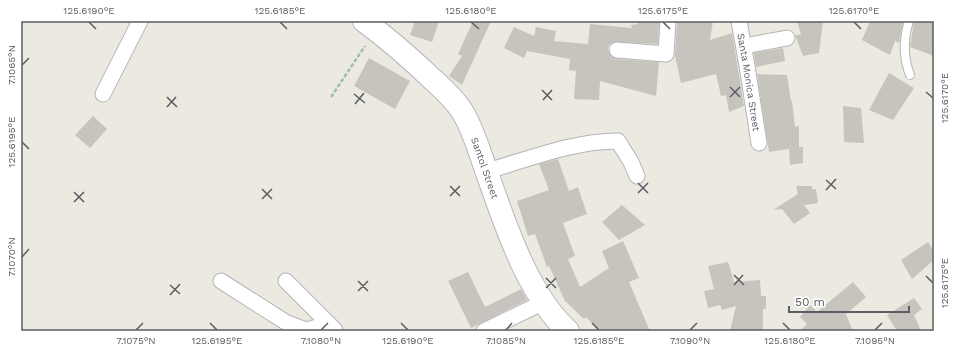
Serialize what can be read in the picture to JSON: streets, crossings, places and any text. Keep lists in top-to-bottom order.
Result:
{
  "streets": {
    "main road": ["Santol Street"],
    "street": ["Santa Monica Street"]
  },
  "scale_bar": "50 m",
  "coordinates": [
    "125.6190°E",
    "125.6185°E",
    "125.6180°E",
    "125.6175°E",
    "125.6170°E",
    "7.1065°N",
    "125.6195°E",
    "7.1070°N",
    "7.1075°N",
    "7.1080°N",
    "7.1085°N",
    "7.1090°N",
    "7.1095°N"
  ]
}
